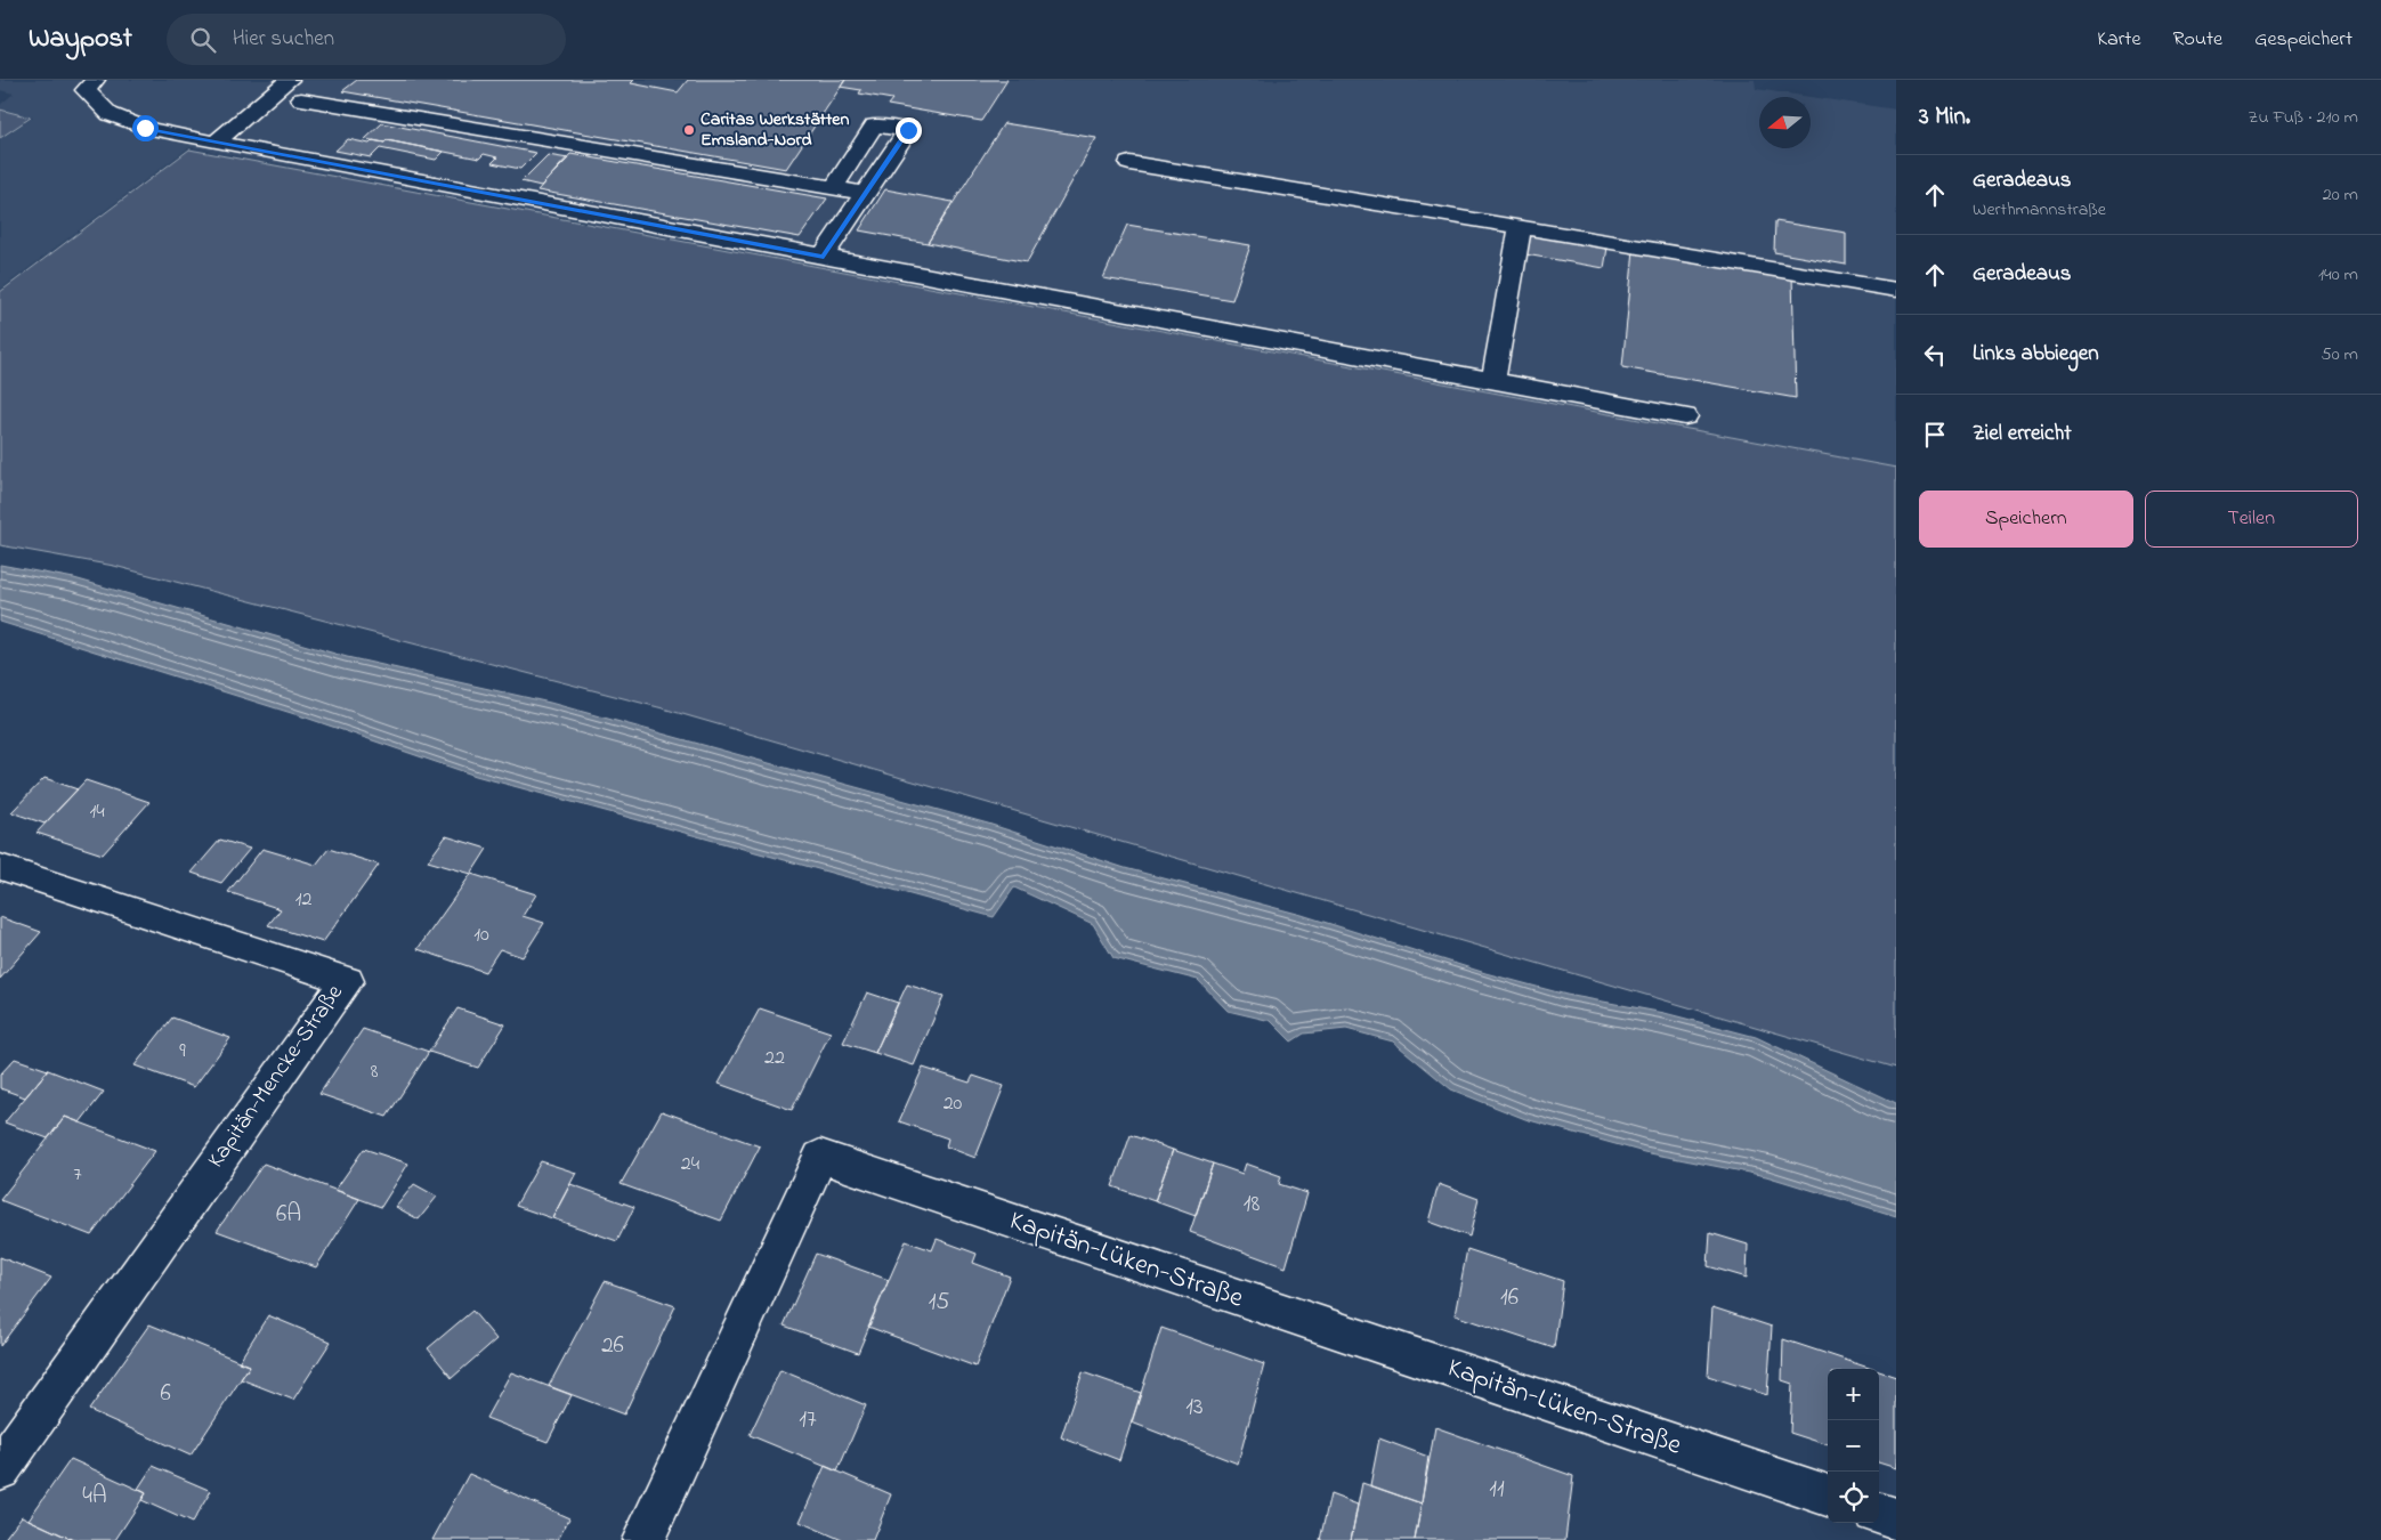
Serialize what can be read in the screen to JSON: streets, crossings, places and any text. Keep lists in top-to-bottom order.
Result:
{
  "streets": {
    "street": ["Kapitän-Mencke-Straße", "Kapitän-Lüken-Straße"]
  },
  "places": ["Caritas Werkstätten Emsland-Nord"],
  "house_numbers": [
    "14",
    "12",
    "10",
    "9",
    "22",
    "8",
    "20",
    "24",
    "7",
    "18",
    "6A",
    "16",
    "15",
    "26",
    "6",
    "13",
    "17",
    "11",
    "4A"
  ],
  "north": "left",
  "page": {
    "header": "Waypost",
    "search": "Hier suchen",
    "nav": ["Karte", "Route", "Gespeichert"],
    "heading": ["3 Min.", "Zu Fuß · 210 m"],
    "list": [
      ["Geradeaus", "Werthmannstraße", "20 m"],
      ["Geradeaus", "140 m"],
      ["Links abbiegen", "50 m"],
      "Ziel erreicht"
    ],
    "buttons": ["Speichern", "Teilen"],
    "map_buttons": ["+", "−"]
  }
}
